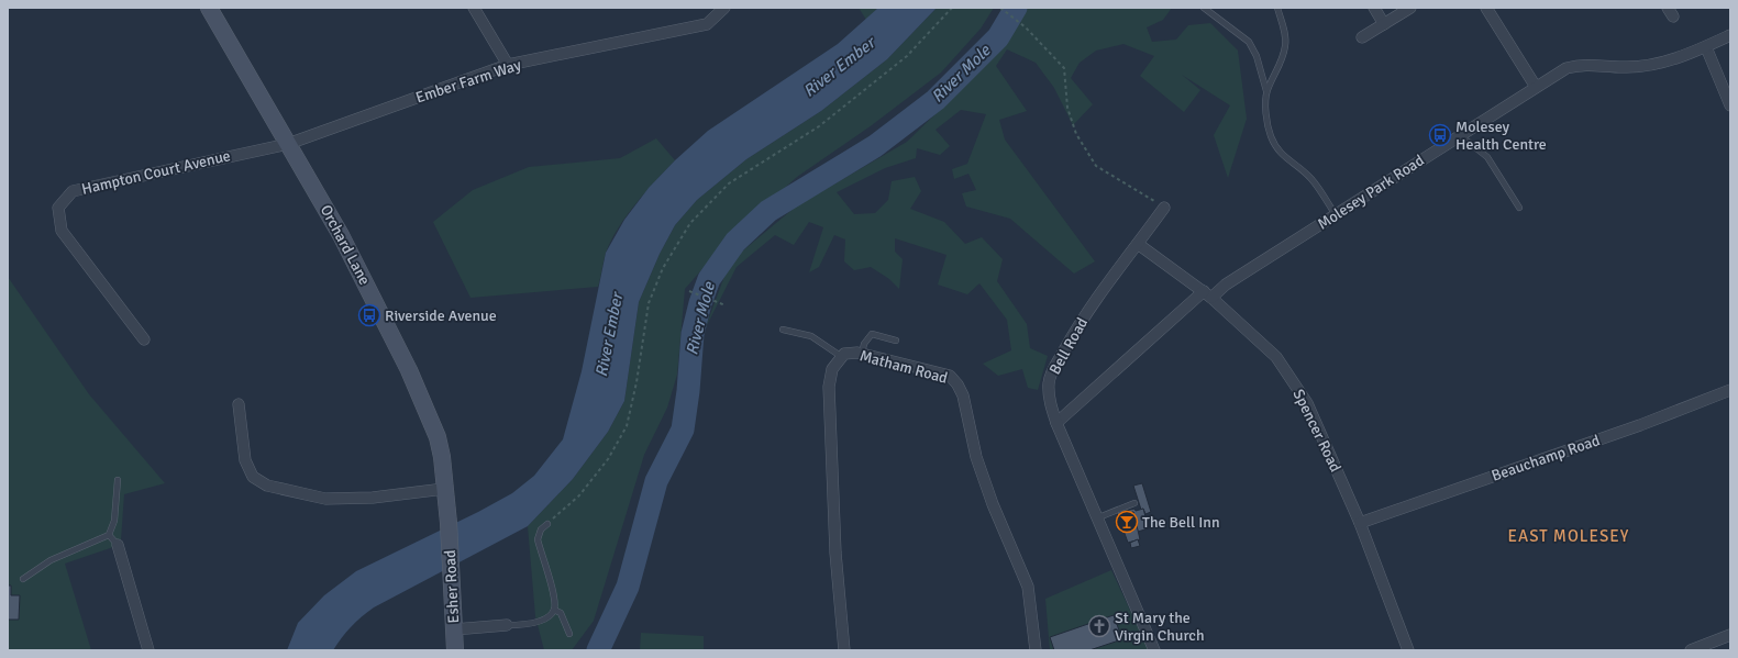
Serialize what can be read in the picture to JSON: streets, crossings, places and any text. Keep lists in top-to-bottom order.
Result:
{
  "streets": {
    "main road": ["Orchard Lane", "Esher Road"],
    "street": [
      "Ember Farm Way",
      "Hampton Court Avenue",
      "Molesey Park Road",
      "Bell Road",
      "Matham Road",
      "Spencer Road",
      "Beauchamp Road"
    ]
  },
  "crossings": [
    ["Ember Farm Way", "Hampton Court Avenue"],
    ["Ember Farm Way", "Orchard Lane"],
    ["Hampton Court Avenue", "Orchard Lane"],
    ["Molesey Park Road", "Bell Road"],
    ["Molesey Park Road", "Spencer Road"],
    ["Orchard Lane", "Esher Road"],
    ["Bell Road", "Spencer Road"],
    ["Spencer Road", "Beauchamp Road"]
  ],
  "districts": ["EAST MOLESEY"],
  "water": ["River Ember", "River Mole"],
  "places": {
    "bus stop": ["Molesey Health Centre", "Riverside Avenue"],
    "bar": ["The Bell Inn"],
    "church": ["St Mary the Virgin Church"]
  }
}
